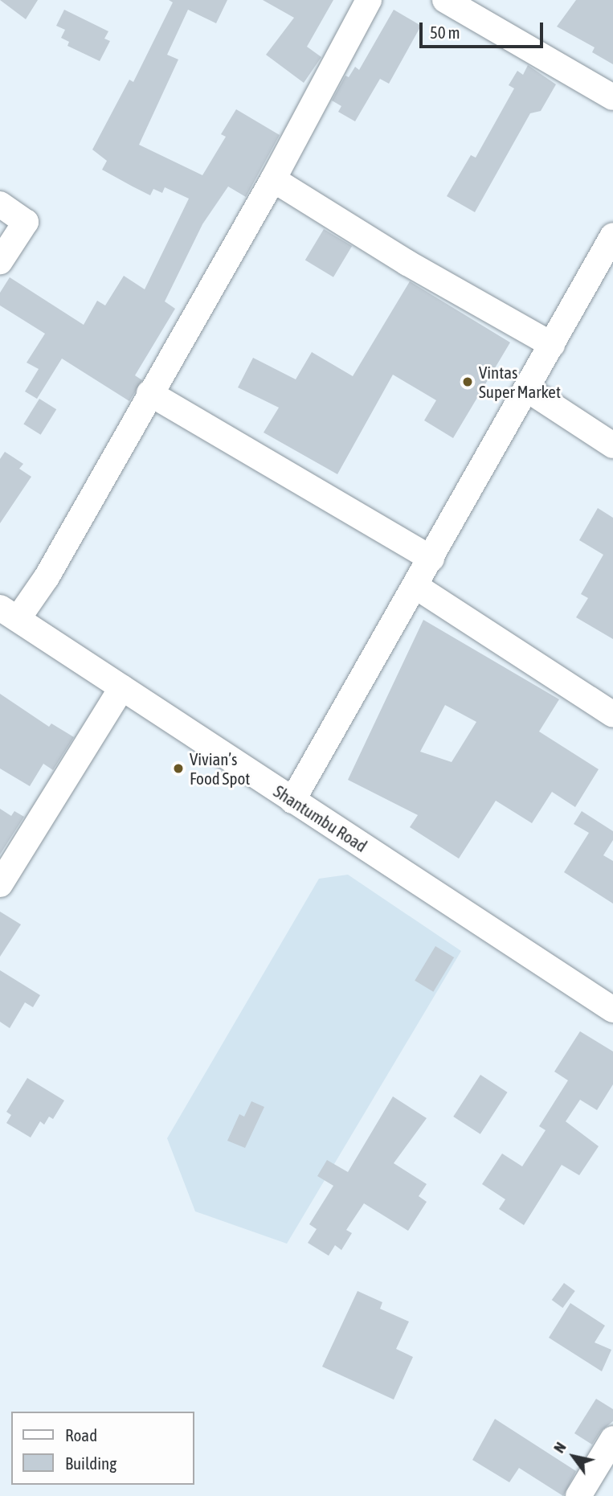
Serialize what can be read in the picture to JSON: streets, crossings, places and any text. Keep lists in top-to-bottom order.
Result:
{
  "streets": {
    "street": ["Shantumbu Road"]
  },
  "places": ["Vintas Super Market", "Vivian’s Food Spot"],
  "legend": ["Road", "Building"],
  "scale_bar": "50 m",
  "north": "top left"
}
